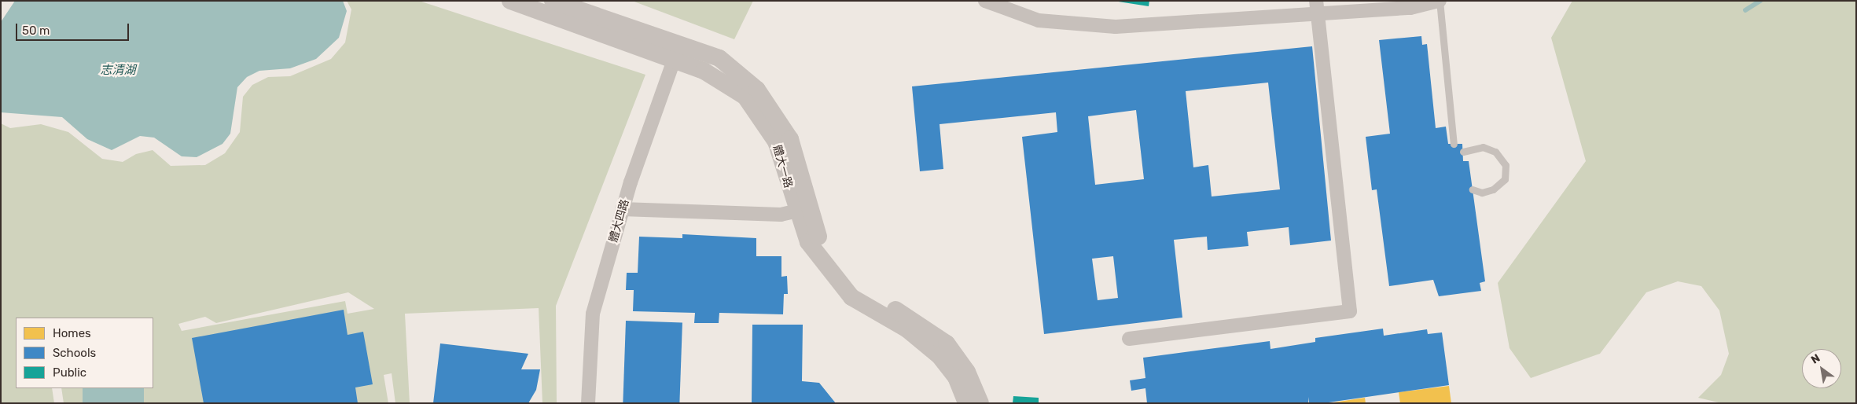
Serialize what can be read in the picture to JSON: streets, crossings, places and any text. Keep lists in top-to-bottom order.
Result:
{
  "streets": {
    "street": ["體大一路", "體大四路"]
  },
  "crossings": [
    ["體大一路", "體大四路"]
  ],
  "water": ["志清湖"],
  "legend": ["Homes", "Schools", "Public"],
  "scale_bar": "50 m",
  "north": "top left"
}
